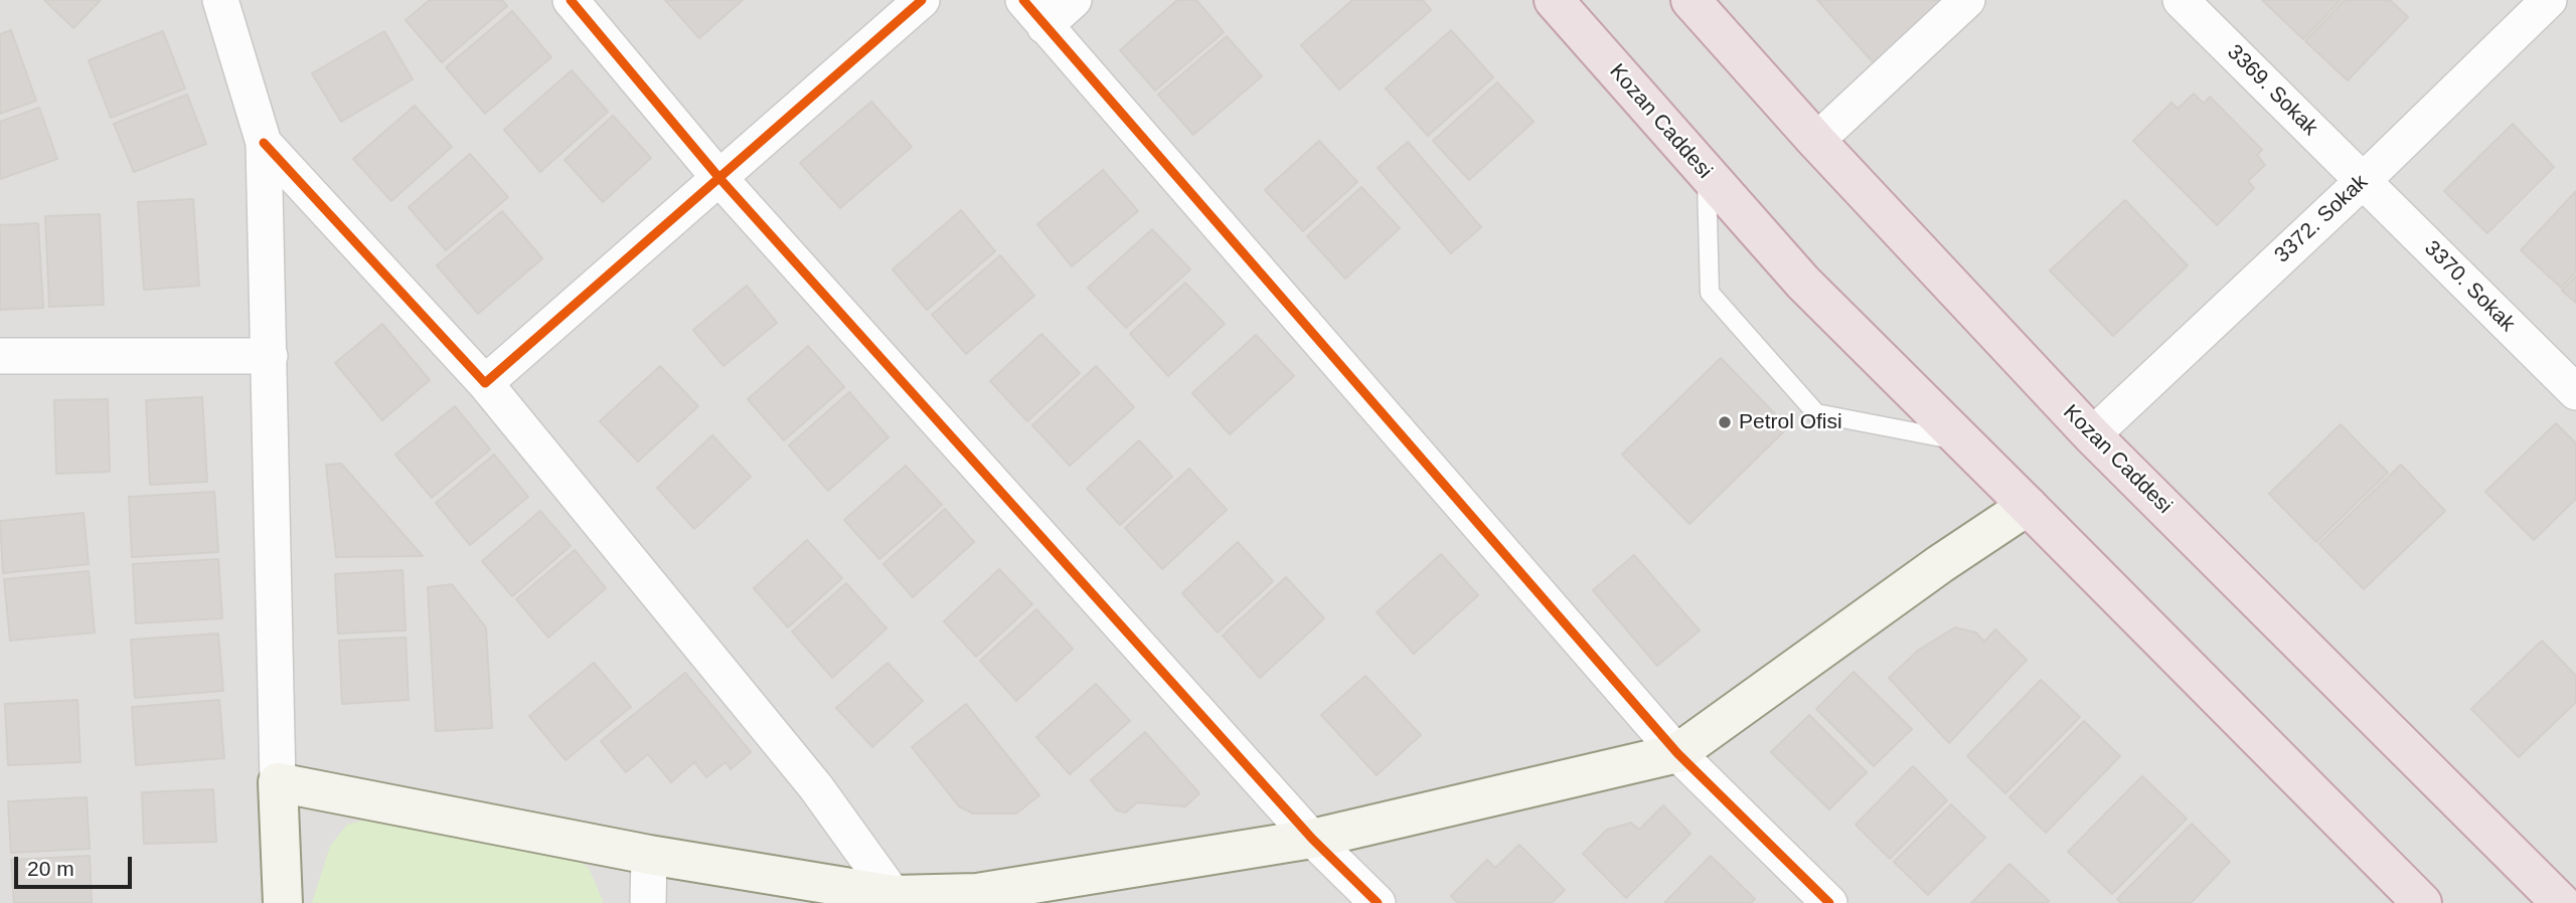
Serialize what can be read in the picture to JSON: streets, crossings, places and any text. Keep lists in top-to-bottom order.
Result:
{
  "streets": {
    "highway": ["Kozan Caddesi"],
    "street": ["3369. Sokak", "3372. Sokak", "3370. Sokak"]
  },
  "crossings": [
    ["3369. Sokak", "3372. Sokak"],
    ["3369. Sokak", "3370. Sokak"],
    ["Kozan Caddesi", "3372. Sokak"],
    ["3372. Sokak", "3370. Sokak"]
  ],
  "places": ["Petrol Ofisi"],
  "scale_bar": "20 m"
}
